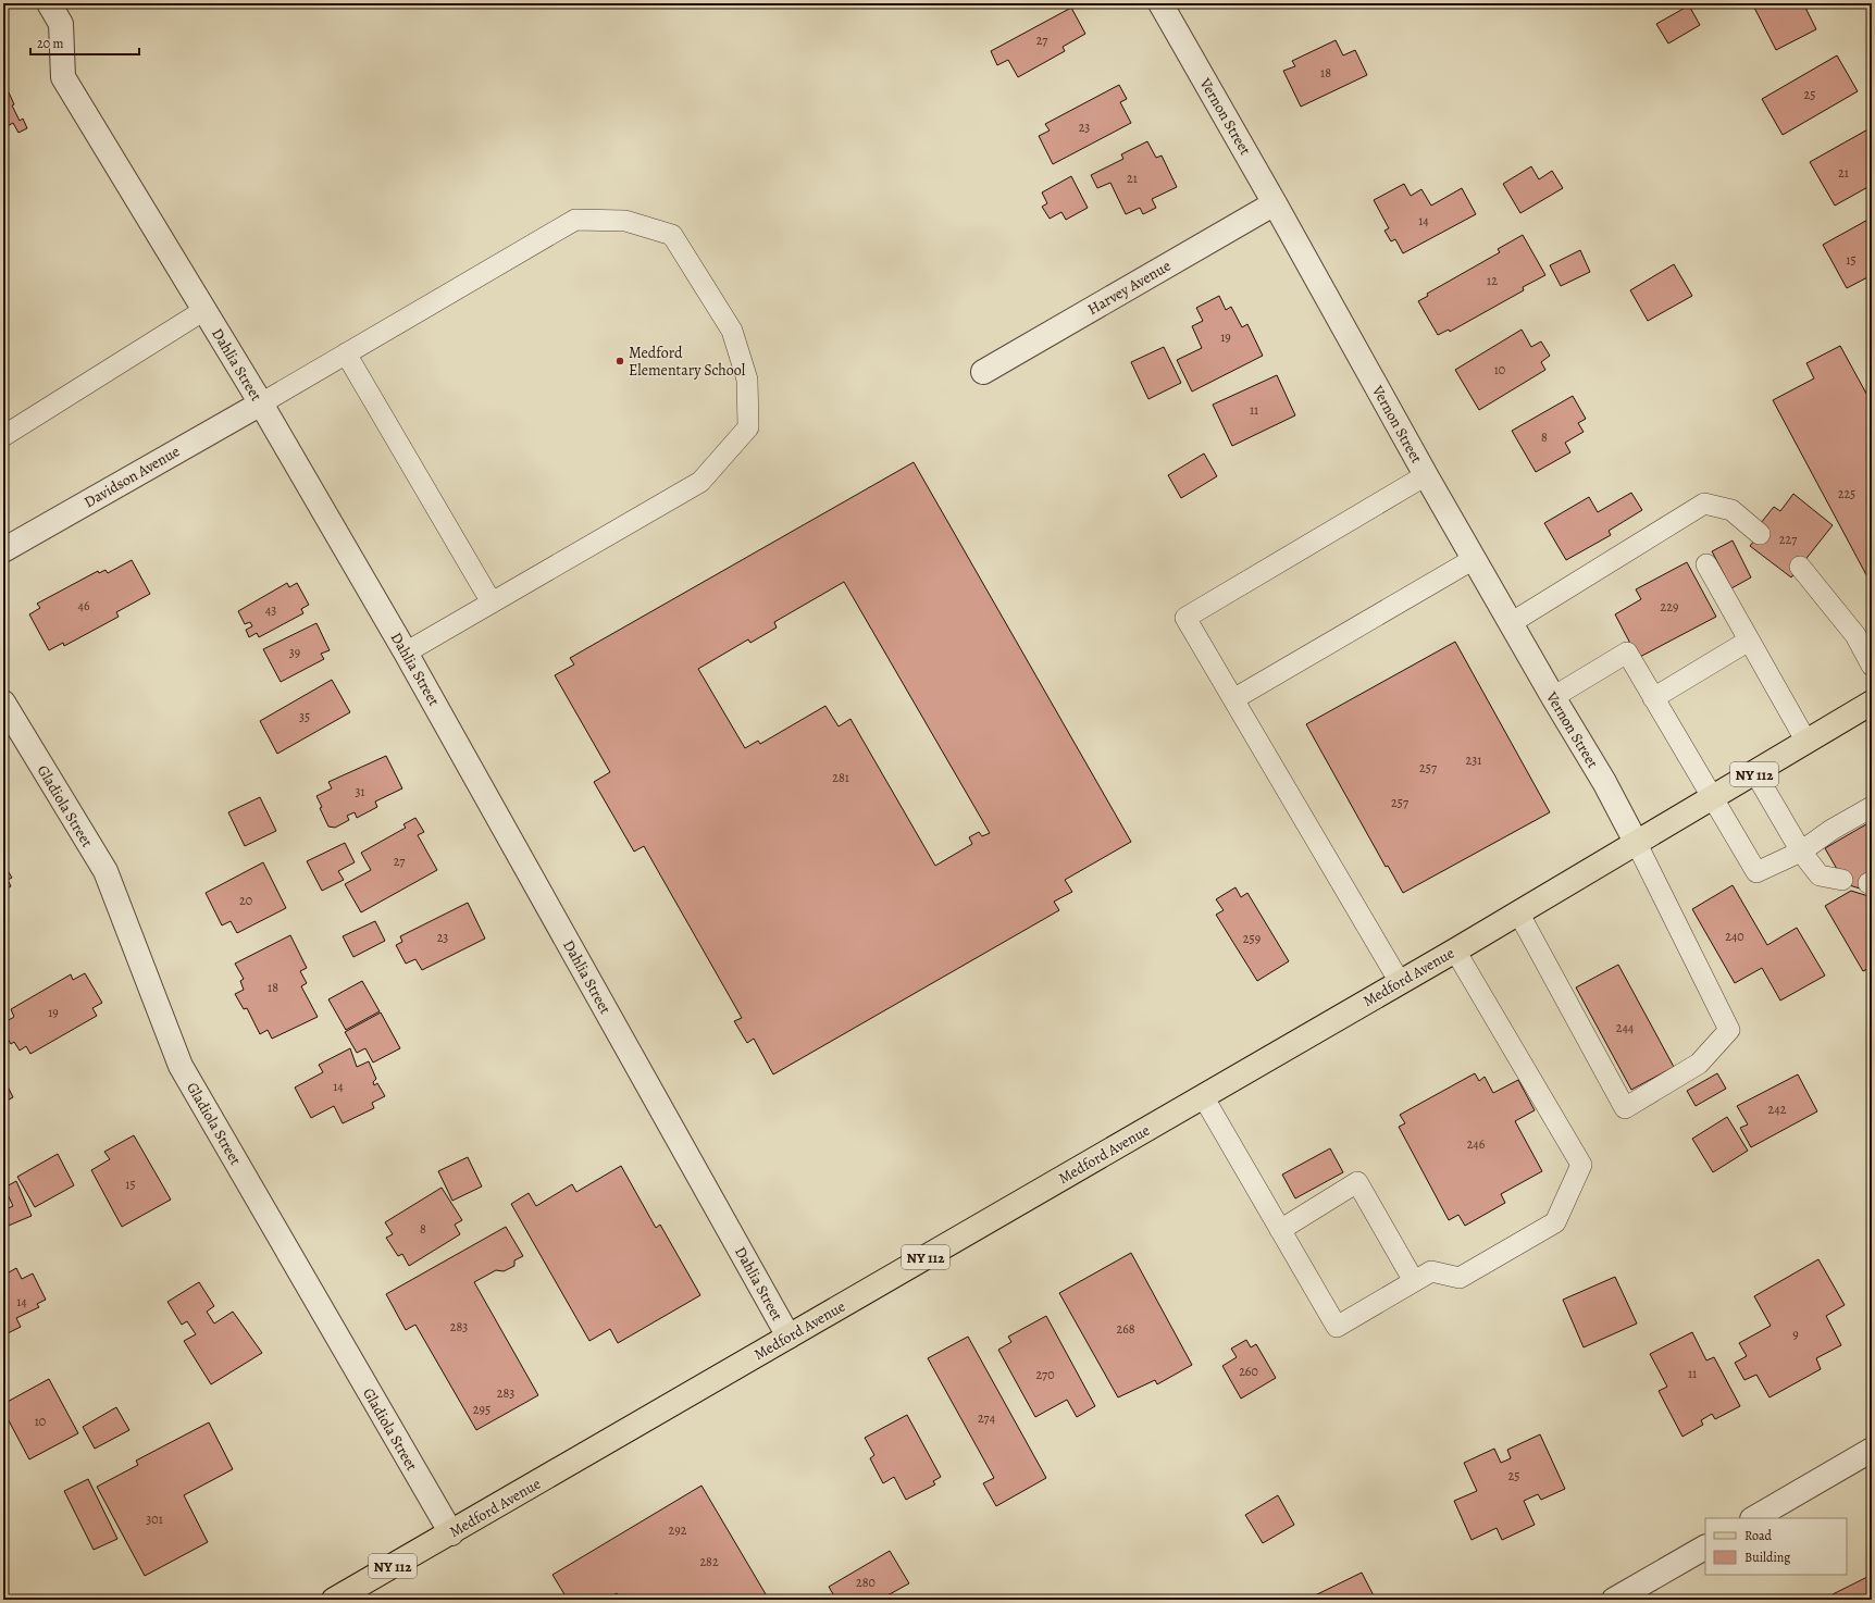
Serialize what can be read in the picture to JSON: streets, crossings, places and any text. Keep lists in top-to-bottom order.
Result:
{
  "streets": {
    "main road": ["NY 112", "Medford Avenue"],
    "street": [
      "Vernon Street",
      "Harvey Avenue",
      "Dahlia Street",
      "Davidson Avenue",
      "Gladiola Street"
    ]
  },
  "crossings": [
    ["Vernon Street", "Harvey Avenue"],
    ["Vernon Street", "Medford Avenue"],
    ["Dahlia Street", "Davidson Avenue"],
    ["Dahlia Street", "Medford Avenue"],
    ["Gladiola Street", "Medford Avenue"]
  ],
  "places": ["Medford Elementary School"],
  "house_numbers": [
    "27",
    "18",
    "25",
    "23",
    "21",
    "21",
    "14",
    "15",
    "12",
    "19",
    "10",
    "11",
    "8",
    "225",
    "227",
    "46",
    "229",
    "43",
    "39",
    "35",
    "231",
    "257",
    "281",
    "31",
    "257",
    "27",
    "20",
    "240",
    "23",
    "259",
    "18",
    "19",
    "244",
    "14",
    "242",
    "246",
    "15",
    "8",
    "14",
    "283",
    "268",
    "9",
    "260",
    "11",
    "270",
    "283",
    "295",
    "274",
    "10",
    "25",
    "301",
    "292",
    "282",
    "280"
  ],
  "legend": ["Road", "Building"],
  "scale_bar": "20 m"
}
